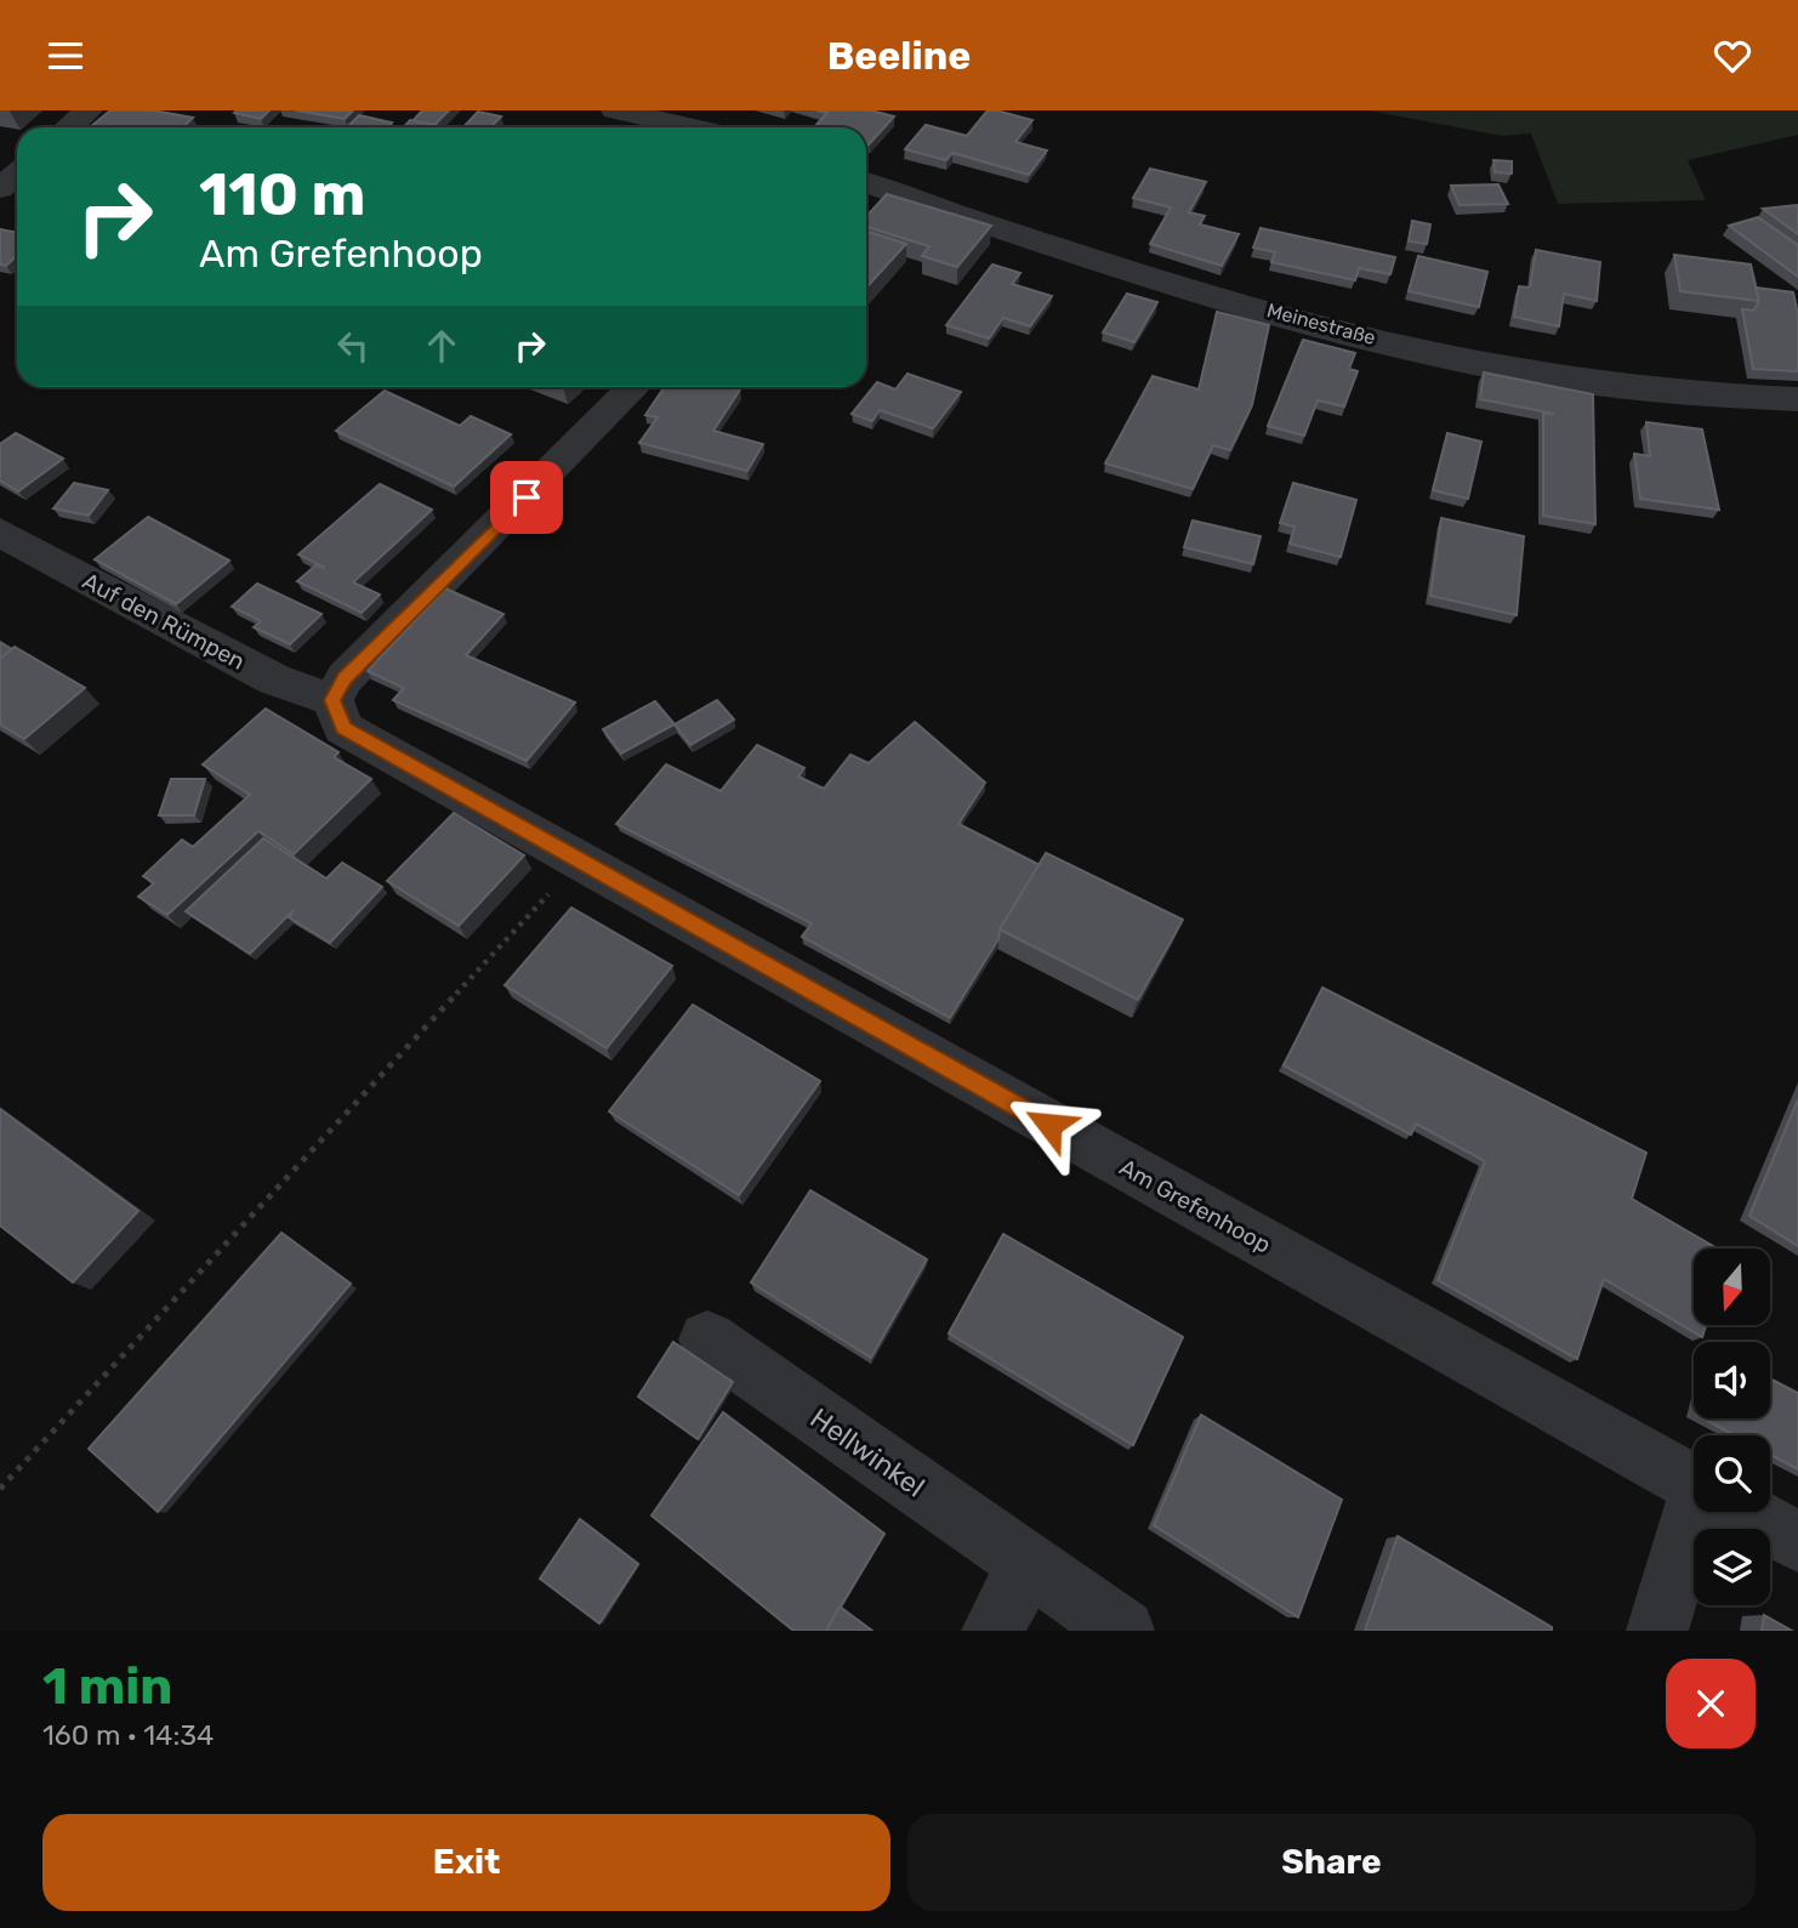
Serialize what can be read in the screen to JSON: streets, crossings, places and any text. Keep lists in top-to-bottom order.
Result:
{
  "streets": {
    "street": [
      "Meinestraße",
      "Auf den Rümpen",
      "Am Grefenhoop",
      "Hellwinkel"
    ]
  },
  "crossings": [
    ["Auf den Rümpen", "Am Grefenhoop"]
  ],
  "north": "bottom",
  "page": {
    "header": "Beeline",
    "turn": ["110 m", "Am Grefenhoop"],
    "heading": ["1 min", "160 m · 14:34"],
    "buttons": ["Exit", "Share"]
  }
}
